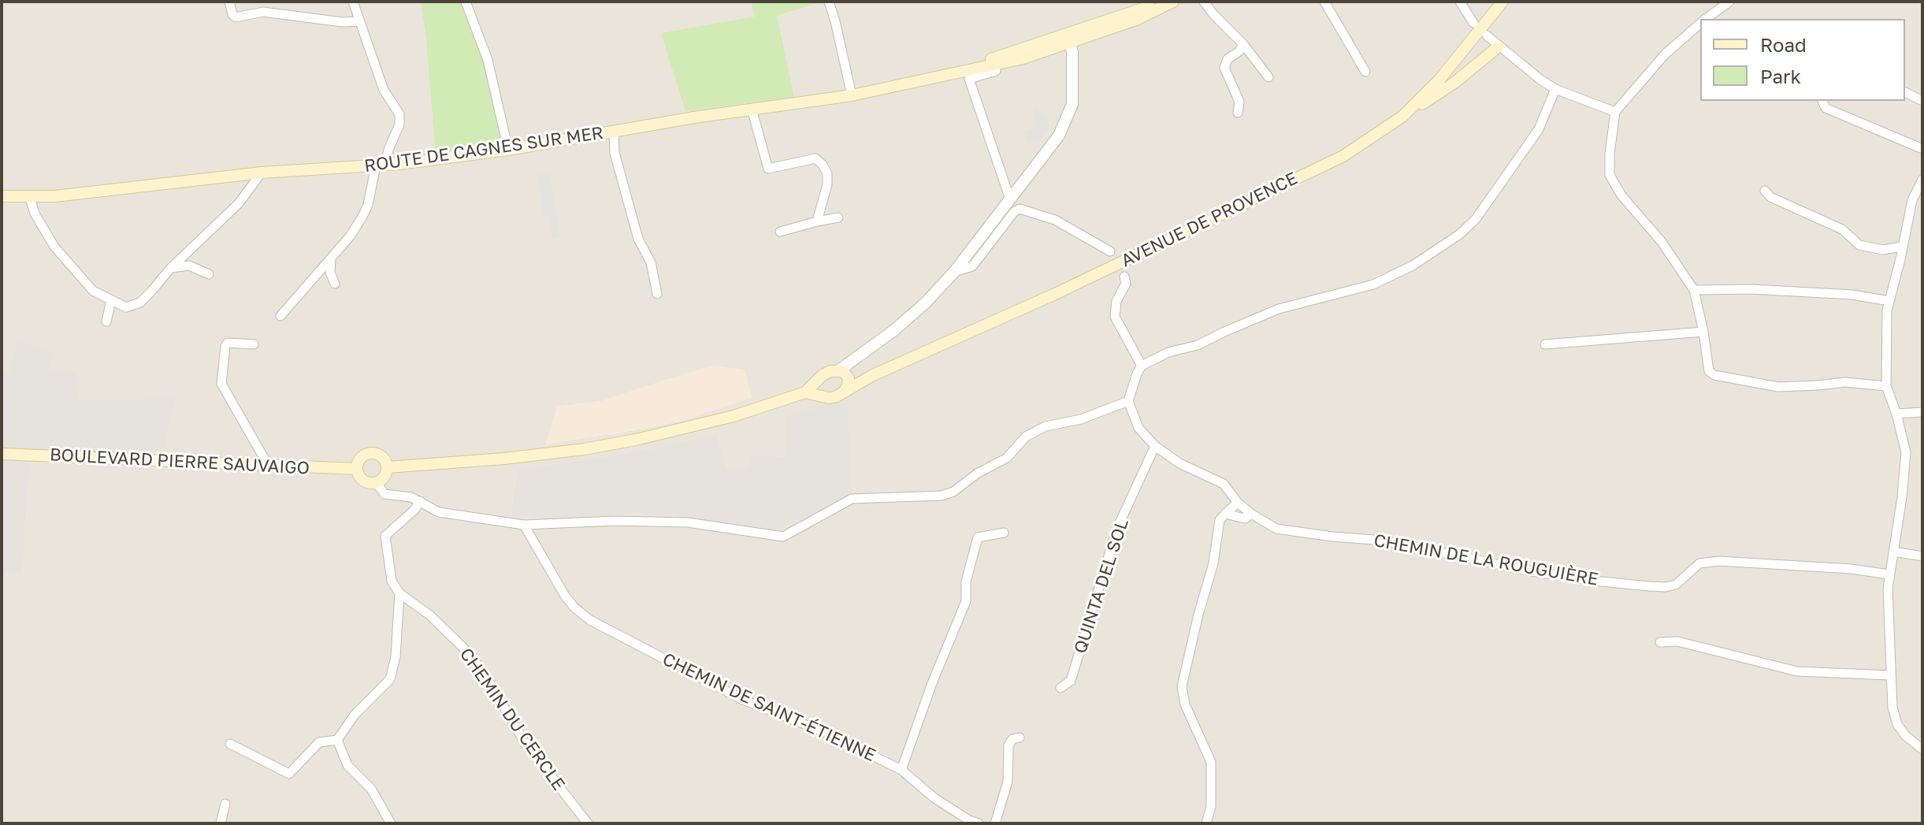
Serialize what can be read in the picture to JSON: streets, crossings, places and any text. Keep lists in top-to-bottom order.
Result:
{
  "streets": {
    "main road": ["ROUTE DE CAGNES SUR MER", "AVENUE DE PROVENCE", "BOULEVARD PIERRE SAUVAIGO"],
    "street": [
      "CHEMIN DE LA ROUGUIÈRE",
      "QUINTA DEL SOL",
      "CHEMIN DE SAINT-ÉTIENNE",
      "CHEMIN DU CERCLE"
    ]
  },
  "crossings": [
    ["CHEMIN DE LA ROUGUIÈRE", "QUINTA DEL SOL"]
  ],
  "legend": ["Road", "Park"]
}
